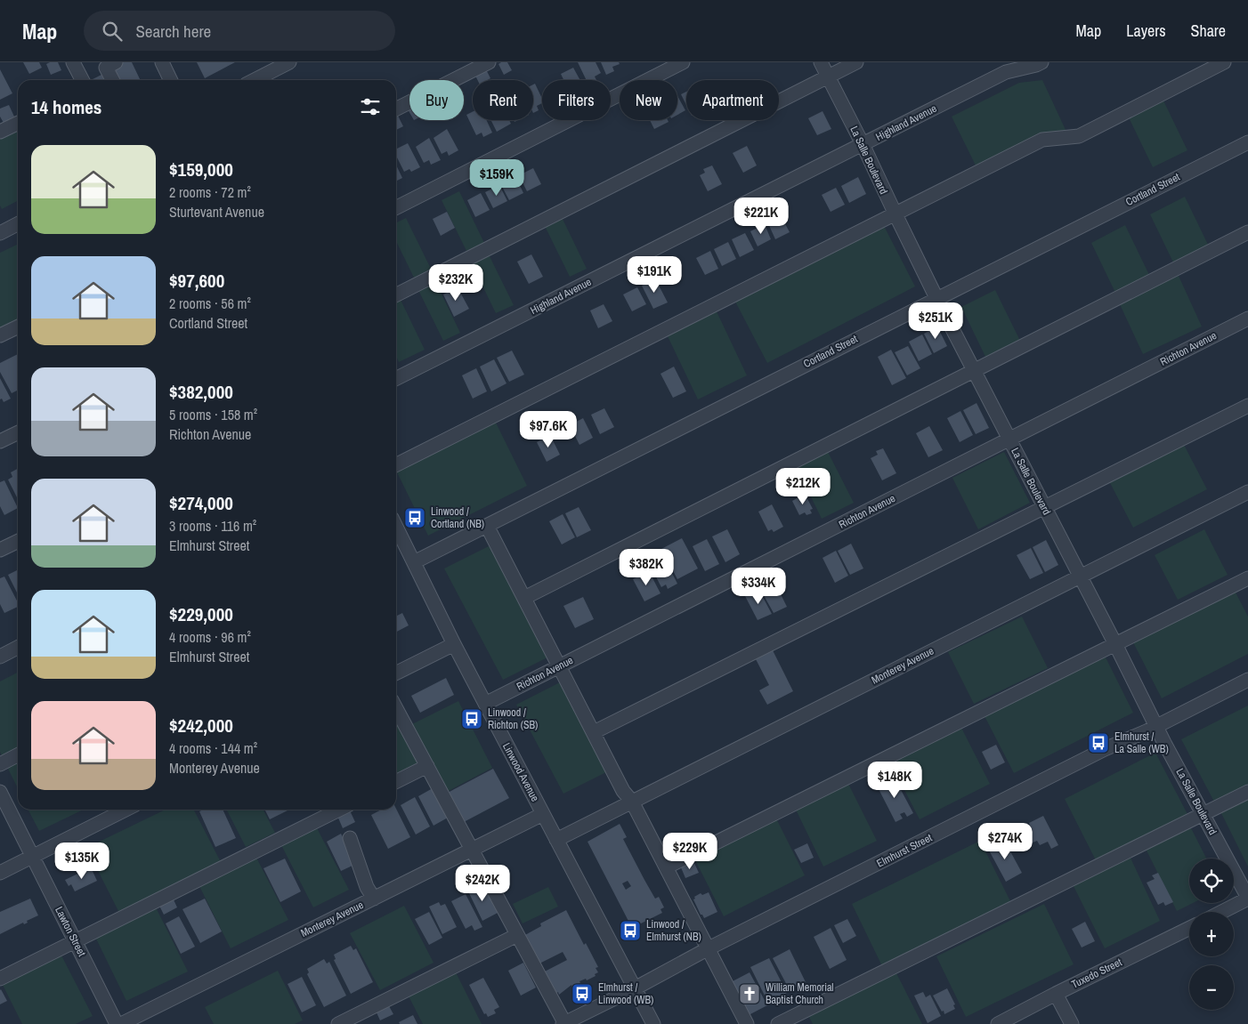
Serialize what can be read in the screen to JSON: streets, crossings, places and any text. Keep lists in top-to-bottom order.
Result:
{
  "streets": {
    "street": [
      "Highland Avenue",
      "La Salle Boulevard",
      "Cortland Street",
      "Richton Avenue",
      "Monterey Avenue",
      "Linwood Avenue",
      "Elmhurst Street",
      "Lawton Street",
      "Tuxedo Street"
    ]
  },
  "crossings": [
    ["Highland Avenue", "La Salle Boulevard"],
    ["La Salle Boulevard", "Cortland Street"],
    ["La Salle Boulevard", "Richton Avenue"],
    ["La Salle Boulevard", "Monterey Avenue"],
    ["La Salle Boulevard", "Elmhurst Street"],
    ["Cortland Street", "Linwood Avenue"],
    ["Richton Avenue", "Linwood Avenue"],
    ["Monterey Avenue", "Linwood Avenue"],
    ["Linwood Avenue", "Elmhurst Street"]
  ],
  "places": {
    "bus stop": [
      "Linwood / Cortland (NB)",
      "Linwood / Richton (SB)",
      "Elmhurst / La Salle (WB)",
      "Linwood / Elmhurst (NB)",
      "Elmhurst / Linwood (WB)"
    ],
    "church": ["William Memorial Baptist Church"]
  },
  "page": {
    "header": "Map",
    "search": "Search here",
    "nav": ["Map", "Layers", "Share"],
    "chip": [
      "Buy",
      "Rent",
      "Filters",
      "New",
      "Apartment"
    ],
    "heading": "14 homes",
    "list": [
      {
        "name": "$159,000",
        "note": "2 rooms · 72 m² · Sturtevant Avenue"
      },
      {
        "name": "$97,600",
        "note": "2 rooms · 56 m² · Cortland Street"
      },
      {
        "name": "$382,000",
        "note": "5 rooms · 158 m² · Richton Avenue"
      },
      {
        "name": "$274,000",
        "note": "3 rooms · 116 m² · Elmhurst Street"
      },
      {
        "name": "$229,000",
        "note": "4 rooms · 96 m² · Elmhurst Street"
      },
      {
        "name": "$242,000",
        "note": "4 rooms · 144 m² · Monterey Avenue"
      }
    ],
    "price": [
      "$159K",
      "$221K",
      "$191K",
      "$232K",
      "$251K",
      "$97.6K",
      "$212K",
      "$382K",
      "$334K",
      "$148K",
      "$274K",
      "$229K",
      "$135K",
      "$242K"
    ],
    "map_buttons": ["+", "−"]
  }
}
